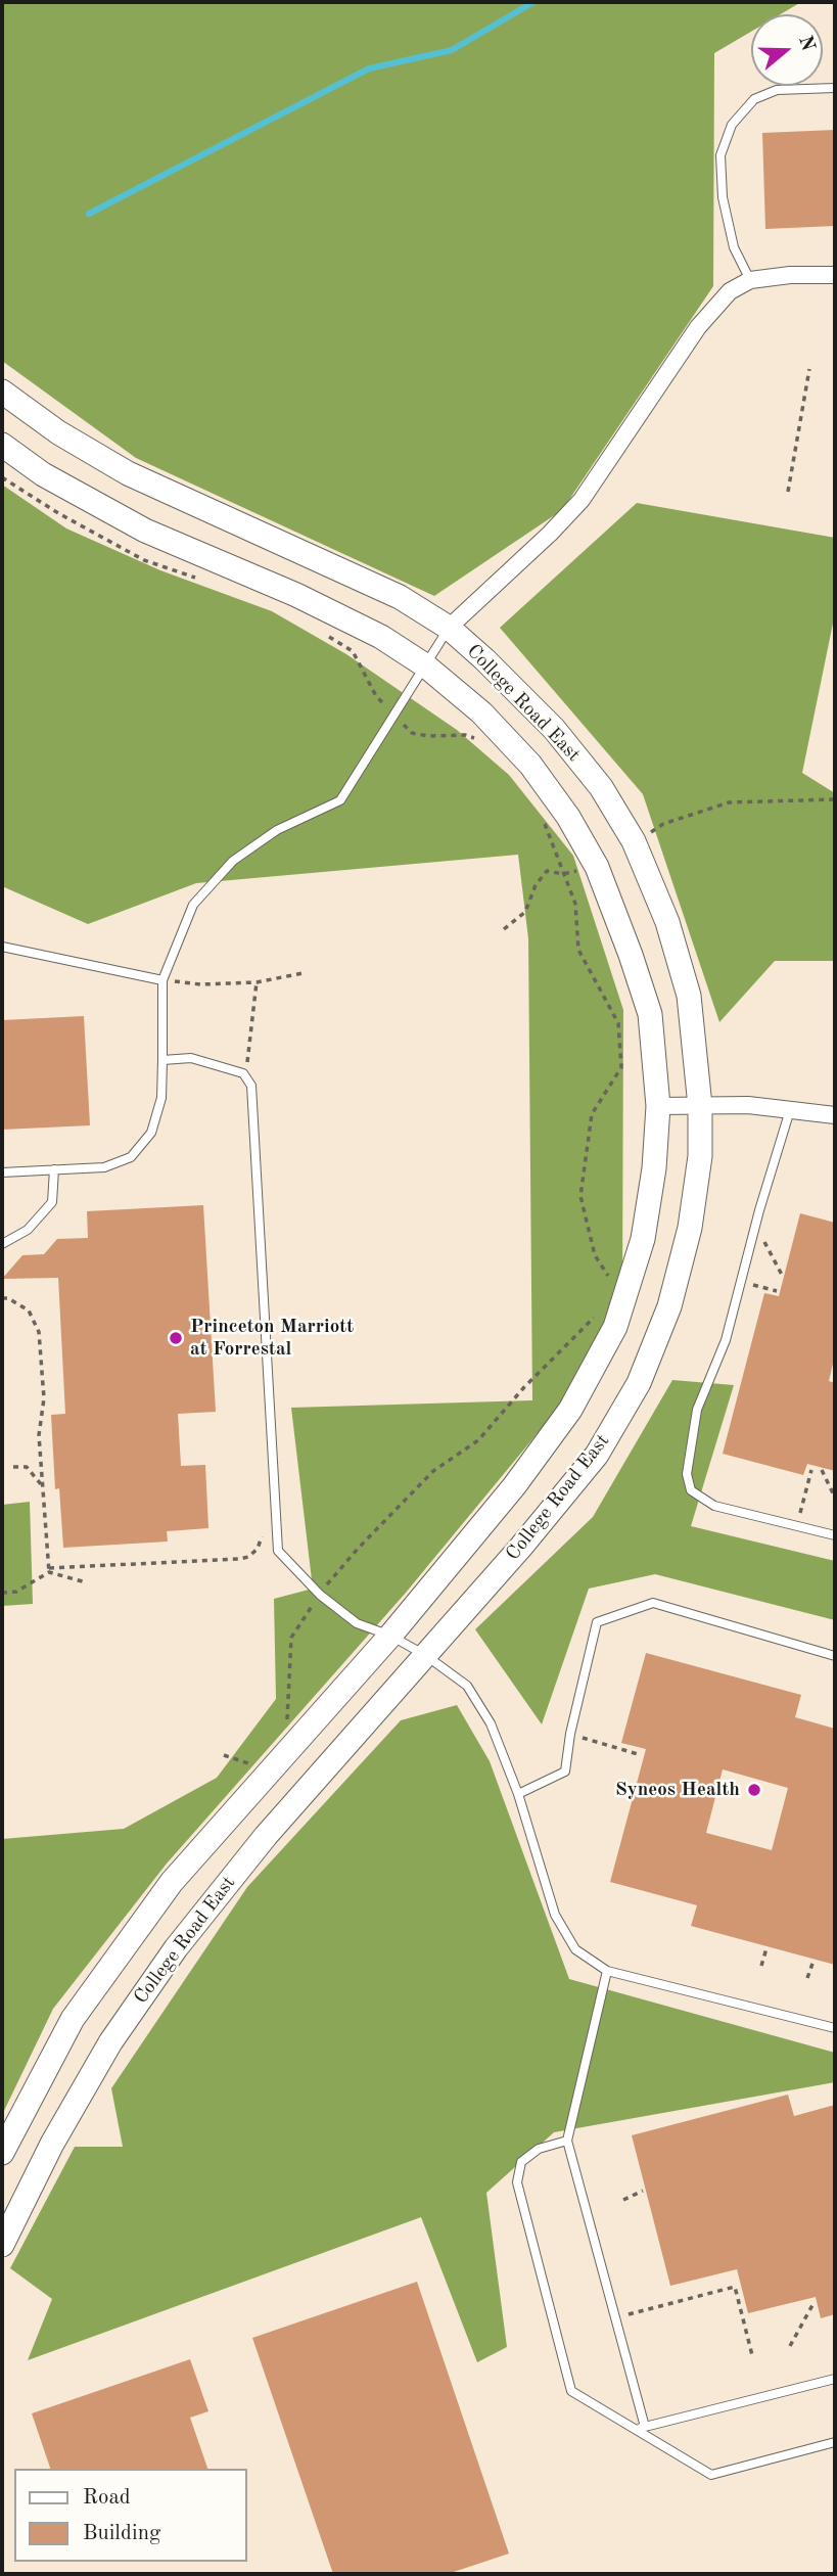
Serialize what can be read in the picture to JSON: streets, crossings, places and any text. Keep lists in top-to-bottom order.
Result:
{
  "streets": {
    "street": ["College Road East"]
  },
  "places": ["Princeton Marriott at Forrestal", "Syneos Health"],
  "legend": ["Road", "Building"],
  "north": "right"
}
